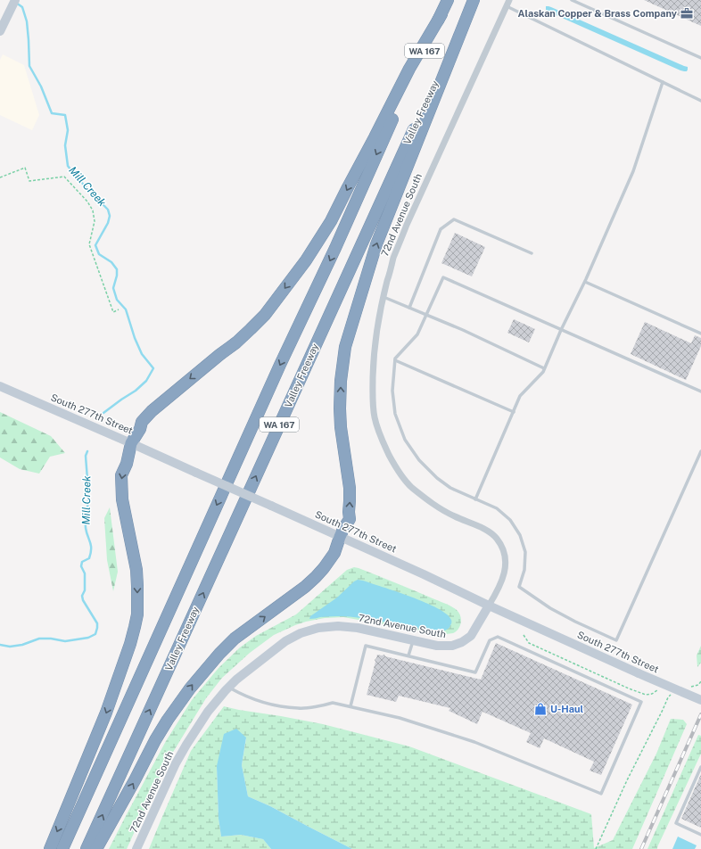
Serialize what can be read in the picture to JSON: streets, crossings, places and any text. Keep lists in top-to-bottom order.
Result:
{
  "streets": {
    "highway": ["WA 167", "Valley Freeway"],
    "main road": ["72nd Avenue South", "South 277th Street"]
  },
  "crossings": [
    ["72nd Avenue South", "South 277th Street"]
  ],
  "water": ["Mill Creek"],
  "places": {
    "office": ["Alaskan Copper & Brass Company"],
    "shop": ["U-Haul"]
  }
}
